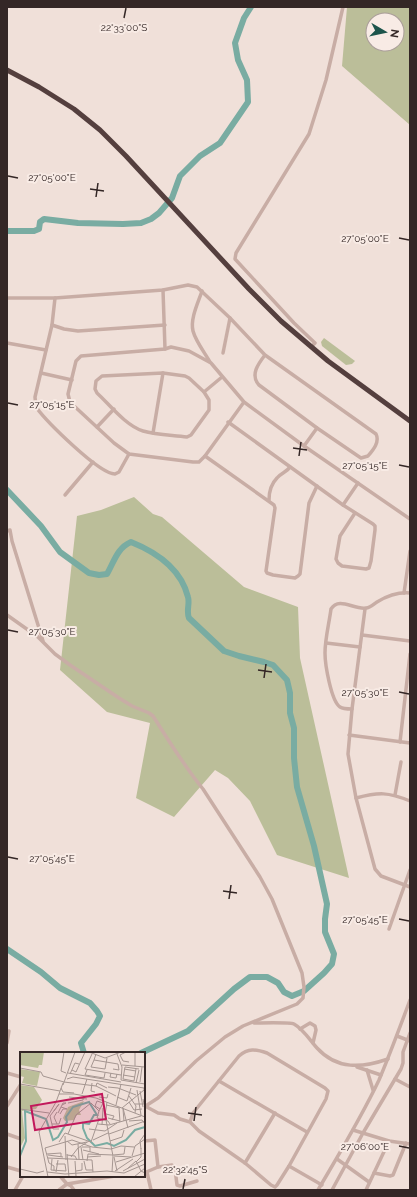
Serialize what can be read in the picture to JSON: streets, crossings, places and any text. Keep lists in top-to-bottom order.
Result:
{
  "north": "right",
  "coordinates": [
    "22°33'00\"S",
    "27°05'00\"E",
    "27°05'15\"E",
    "27°05'30\"E",
    "27°05'45\"E",
    "27°06'00\"E",
    "22°32'45\"S"
  ]
}
